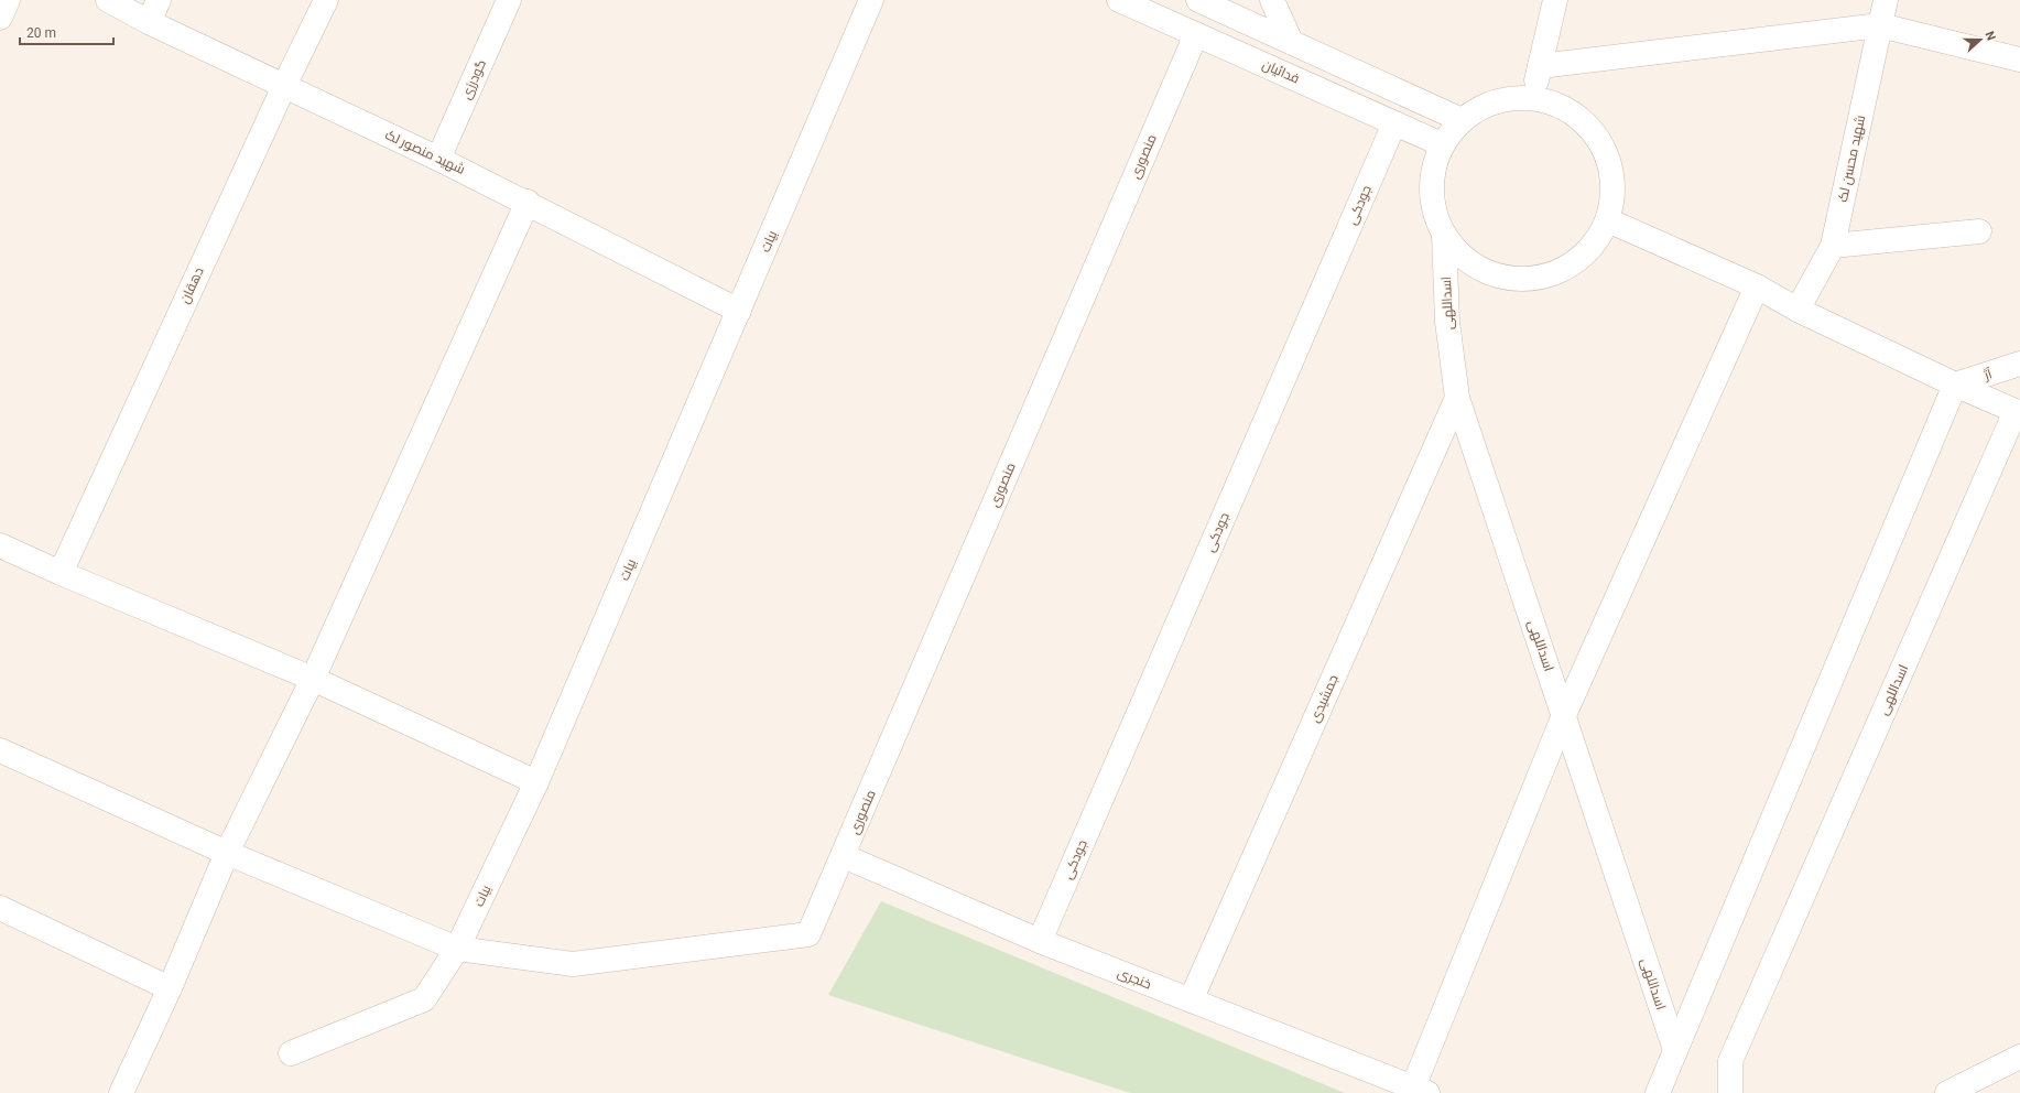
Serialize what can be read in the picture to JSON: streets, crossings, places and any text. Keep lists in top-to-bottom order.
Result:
{
  "streets": {
    "street": [
      "فدائیان",
      "گودرزی",
      "شهید منصور لک",
      "منصوری",
      "شهید محسن لک",
      "جودکی",
      "بیات",
      "دهقان",
      "اسداللهی",
      "آژ",
      "جمشیدی",
      "خنجری"
    ]
  },
  "crossings": [
    ["فدائیان", "منصوری"],
    ["فدائیان", "جودکی"],
    ["گودرزی", "شهید منصور لک"],
    ["شهید منصور لک", "بیات"],
    ["شهید منصور لک", "دهقان"],
    ["منصوری", "بیات"],
    ["منصوری", "خنجری"],
    ["جودکی", "خنجری"],
    ["اسداللهی", "جمشیدی"],
    ["جمشیدی", "خنجری"]
  ],
  "scale_bar": "20 m",
  "north": "right"
}
